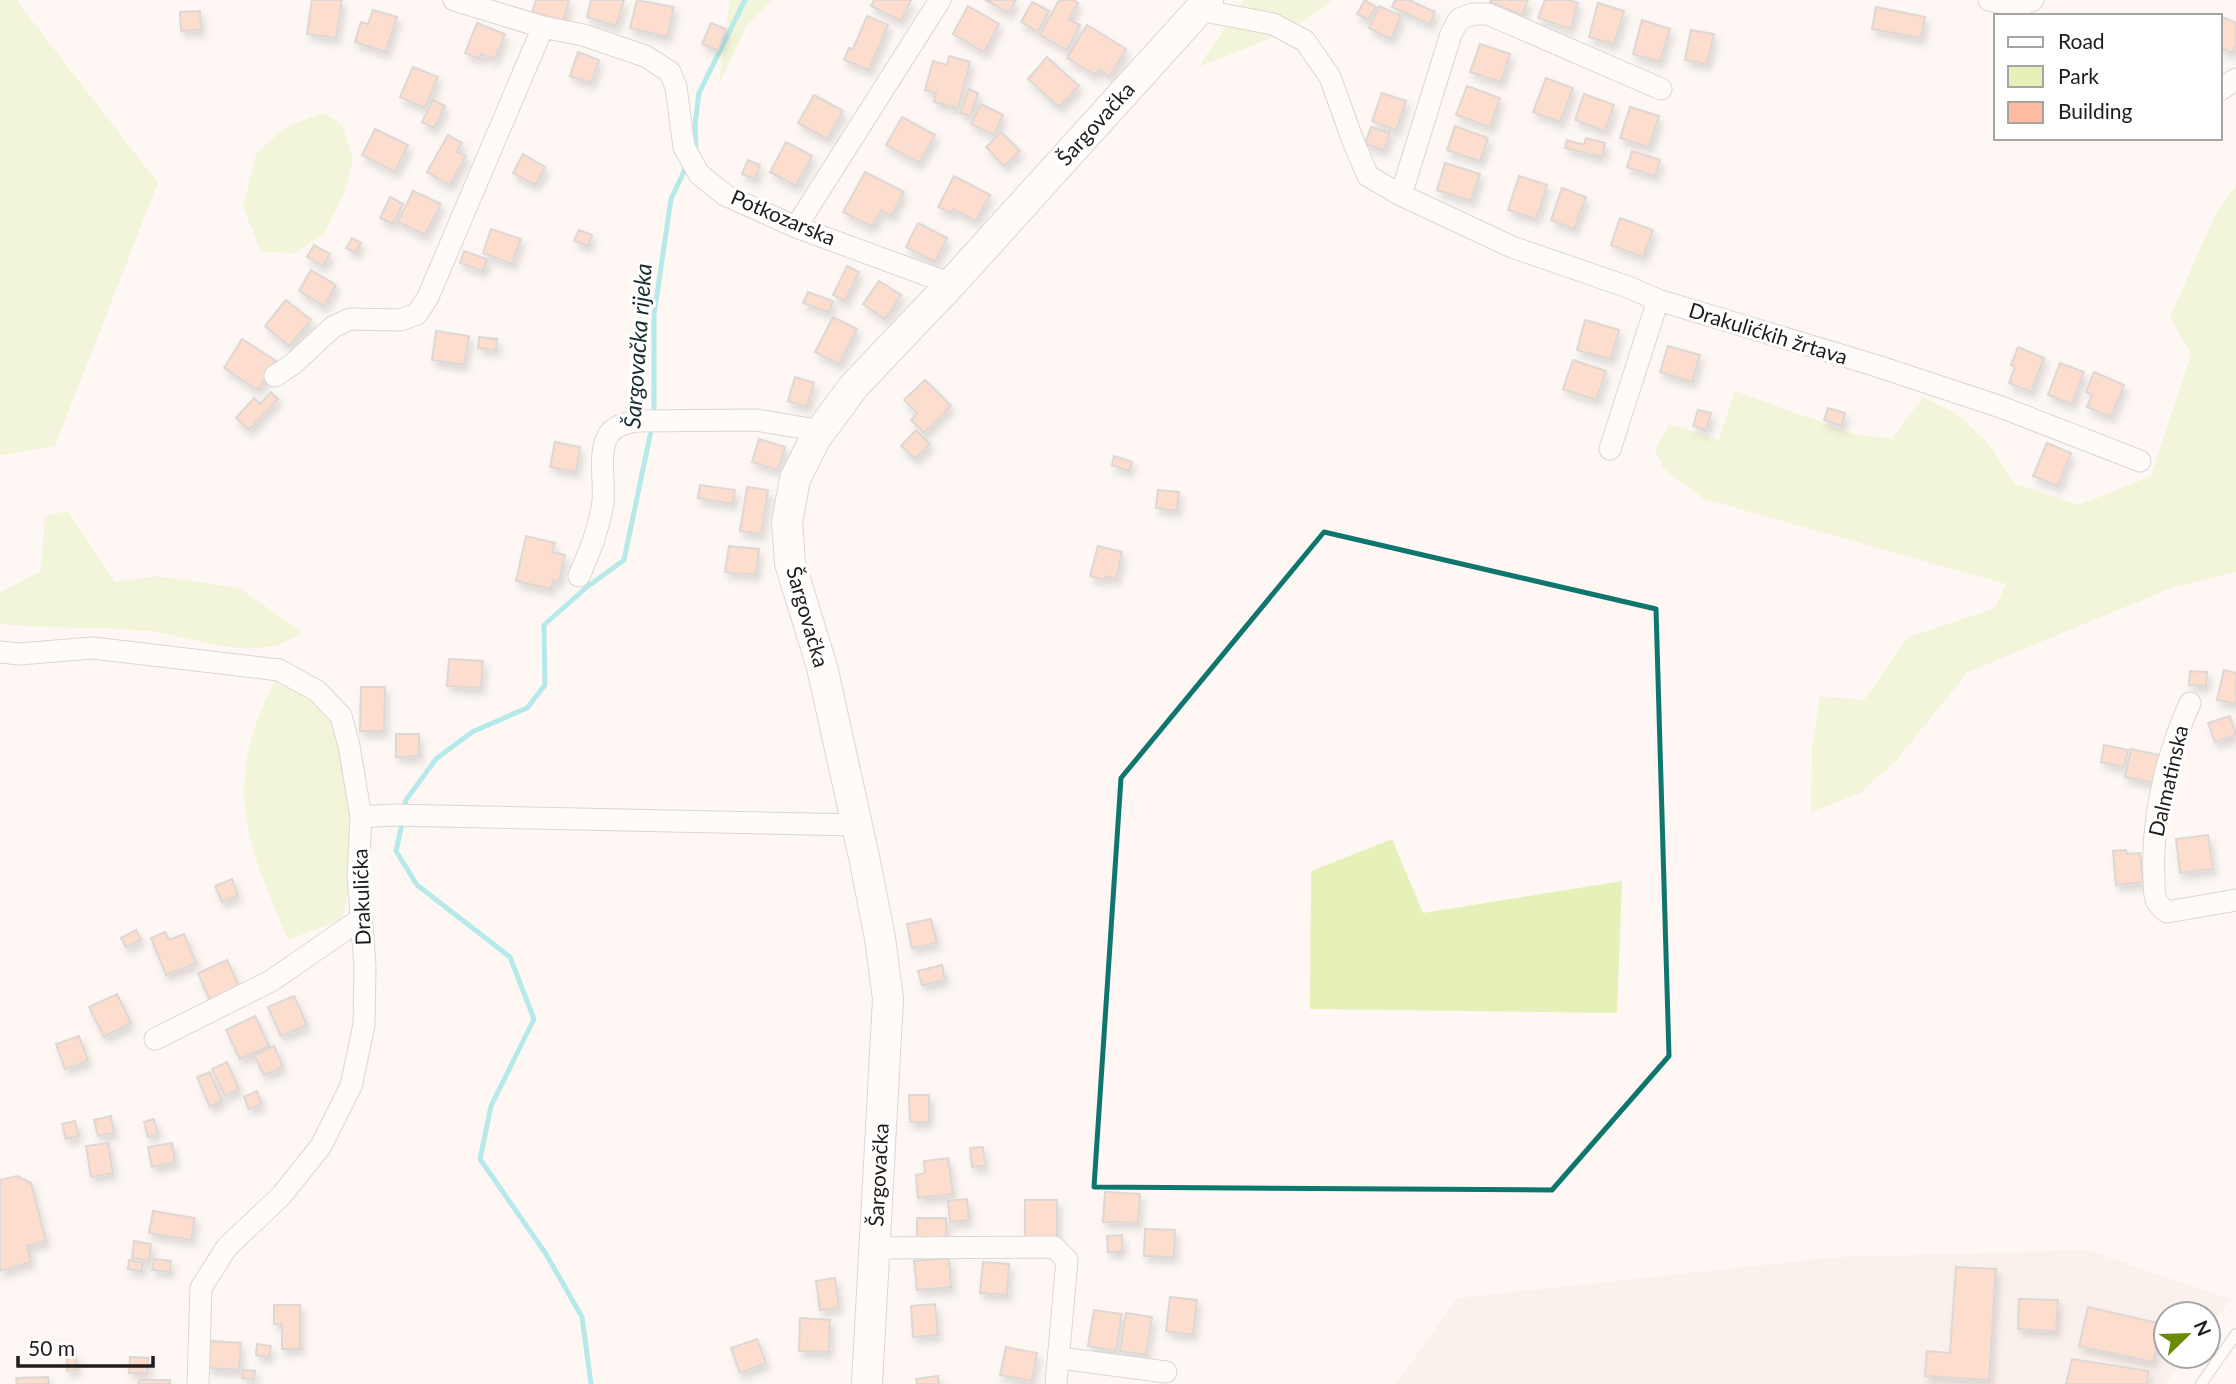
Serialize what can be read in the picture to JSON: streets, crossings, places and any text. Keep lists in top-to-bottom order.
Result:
{
  "streets": {
    "street": [
      "Šargovačka",
      "Potkozarska",
      "Drakulićkih žrtava",
      "Dalmatinska",
      "Drakulićka"
    ]
  },
  "crossings": [
    ["Šargovačka", "Potkozarska"],
    ["Šargovačka", "Drakulićkih žrtava"]
  ],
  "water": ["Šargovačka rijeka"],
  "legend": ["Road", "Park", "Building"],
  "scale_bar": "50 m",
  "north": "top right"
}
